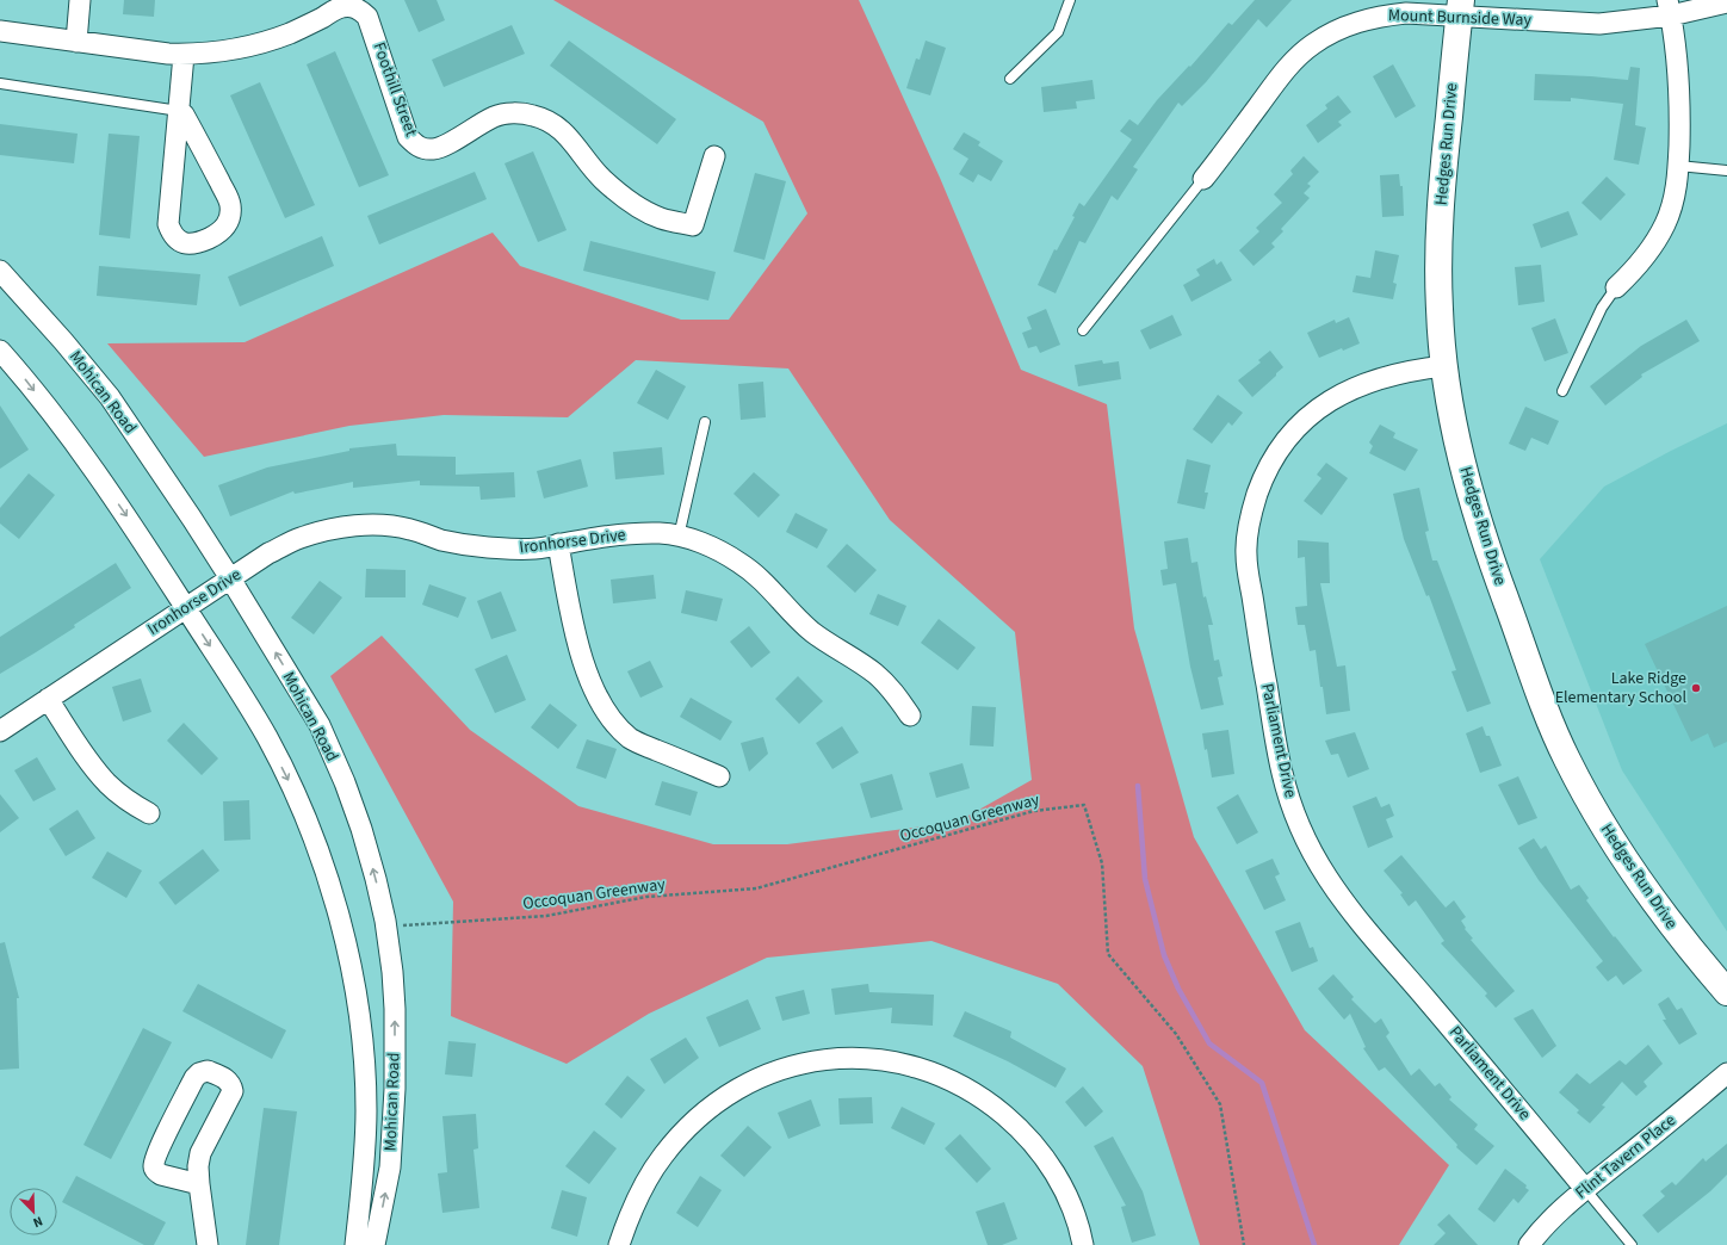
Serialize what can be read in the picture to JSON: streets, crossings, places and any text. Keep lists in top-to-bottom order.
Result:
{
  "streets": {
    "street": [
      "Mount Burnside Way",
      "Foothill Street",
      "Hedges Run Drive",
      "Mohican Road",
      "Ironhorse Drive",
      "Parliament Drive",
      "Flint Tavern Place"
    ],
    "path": ["Occoquan Greenway"]
  },
  "crossings": [
    ["Mount Burnside Way", "Hedges Run Drive"],
    ["Hedges Run Drive", "Parliament Drive"],
    ["Mohican Road", "Ironhorse Drive"],
    ["Mohican Road", "Occoquan Greenway"],
    ["Parliament Drive", "Flint Tavern Place"]
  ],
  "places": ["Lake Ridge Elementary School"],
  "north": "bottom right"
}
